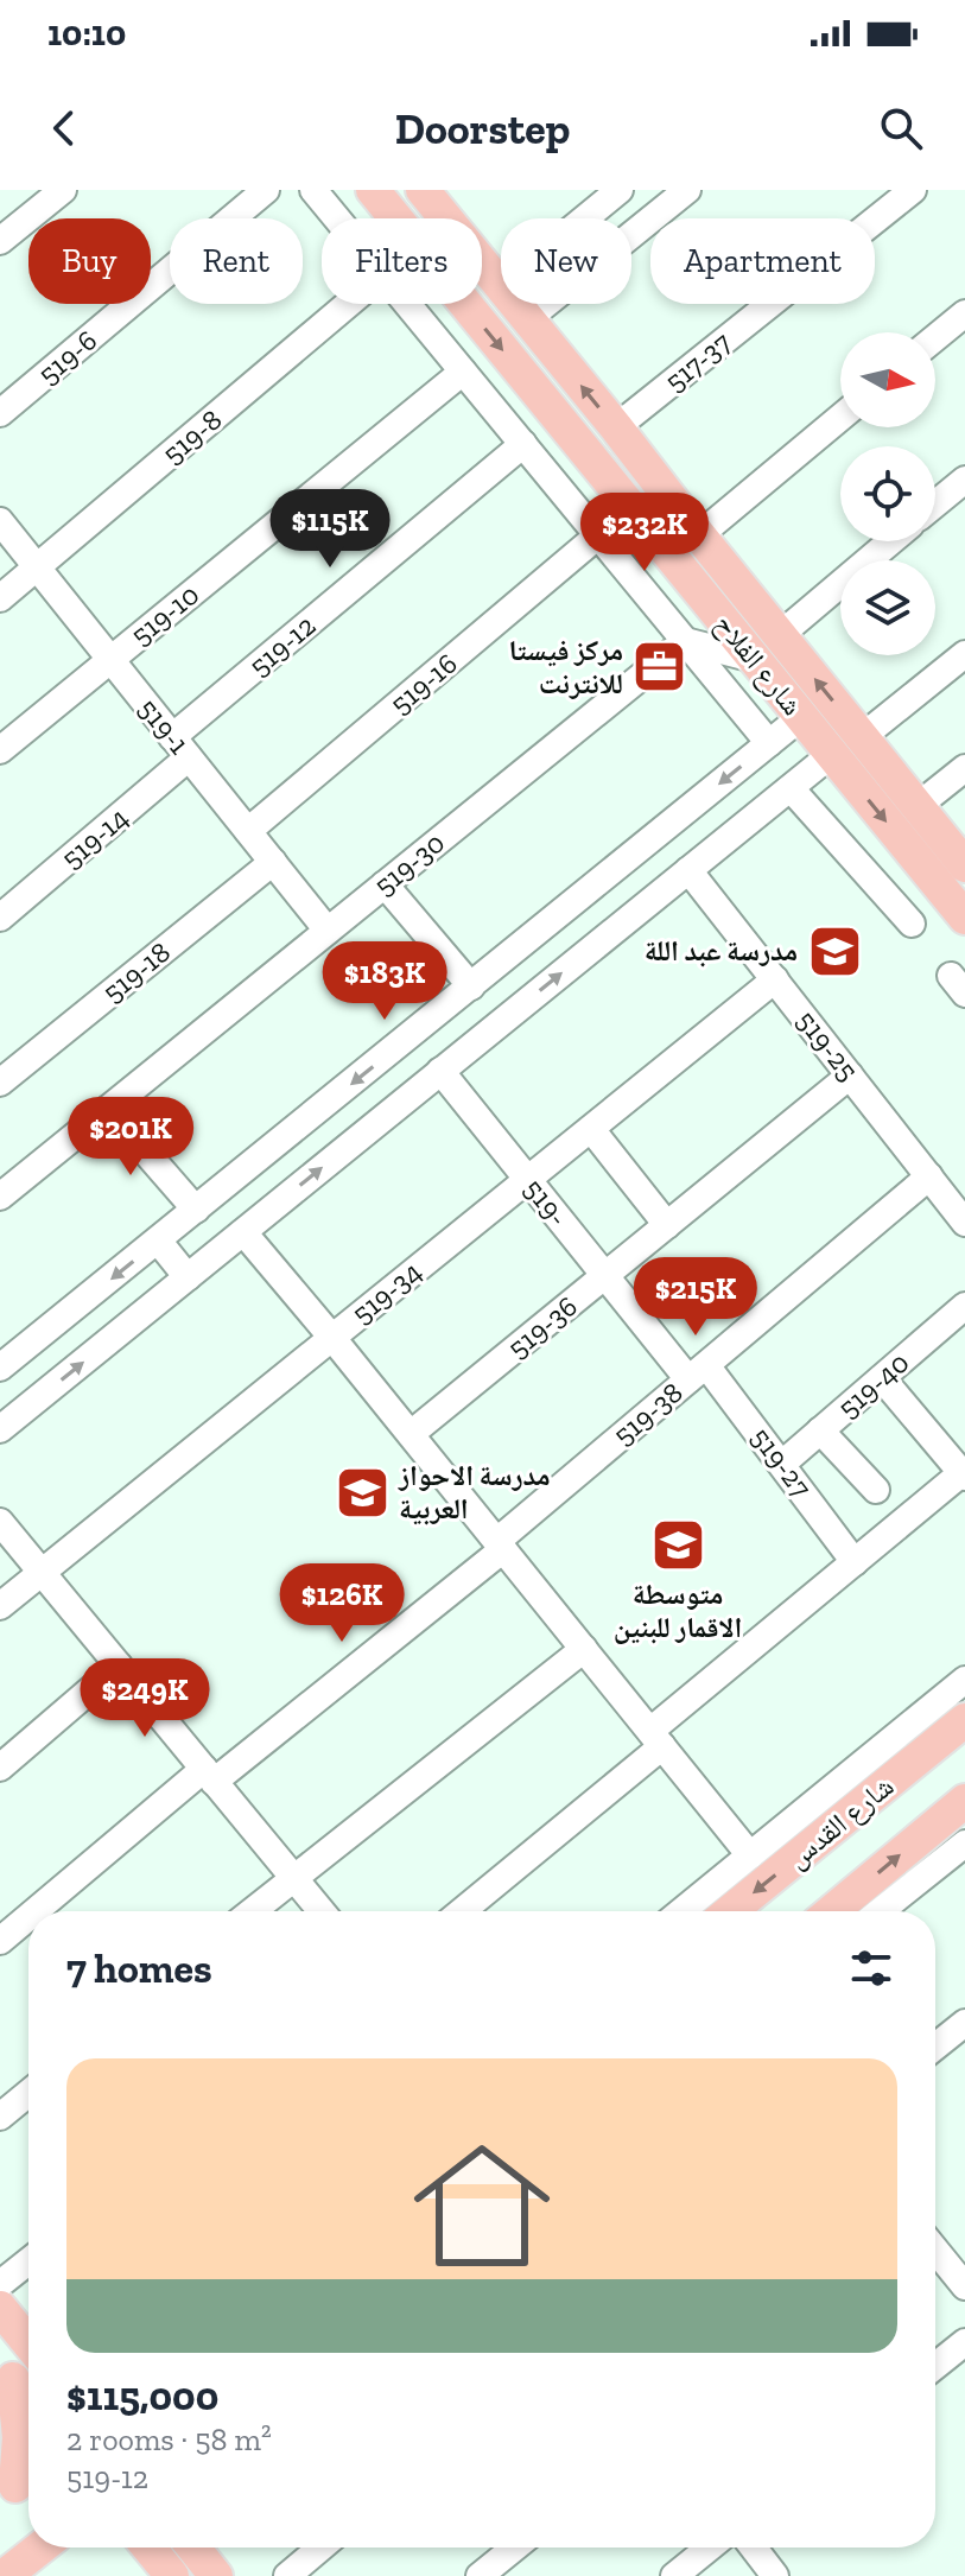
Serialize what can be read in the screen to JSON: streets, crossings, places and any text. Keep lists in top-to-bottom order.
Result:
{
  "streets": {
    "main road": ["شارع الفلاح", "شارع القدس"],
    "street": [
      "519-6",
      "517-37",
      "519-8",
      "519-10",
      "519-12",
      "519-16",
      "519-1",
      "519-14",
      "519-30",
      "519-18",
      "519-25",
      "519-",
      "519-34",
      "519-36",
      "519-40",
      "519-38",
      "519-27"
    ]
  },
  "crossings": [
    ["517-37", "شارع الفلاح"],
    ["519-8", "519-1"],
    ["519-10", "519-1"],
    ["519-12", "519-1"],
    ["519-12", "519-14"],
    ["519-16", "519-1"],
    ["519-1", "519-14"],
    ["519-1", "519-30"],
    ["519-1", "519-18"],
    ["519-25", "519-34"],
    ["519-25", "519-36"],
    ["519-25", "519-38"],
    ["519-", "519-34"],
    ["519-", "519-36"],
    ["519-", "519-38"],
    ["519-", "519-27"],
    ["519-40", "519-27"],
    ["519-38", "519-27"]
  ],
  "places": {
    "office": ["مركز فيستا للانترنت"],
    "school or university": ["مدرسة عبد اللة", "مدرسة الاحواز العربية", "متوسطة الاقمار للبنين"]
  },
  "north": "right",
  "page": {
    "status": "10:10",
    "header": "Doorstep",
    "chip": [
      "Buy",
      "Rent",
      "Filters",
      "New",
      "Apartment"
    ],
    "price": [
      "$115K",
      "$232K",
      "$183K",
      "$201K",
      "$215K",
      "$126K",
      "$249K"
    ],
    "heading": "7 homes",
    "list": [
      {
        "name": "$115,000",
        "note": "2 rooms · 58 m² · 519-12"
      }
    ]
  }
}
